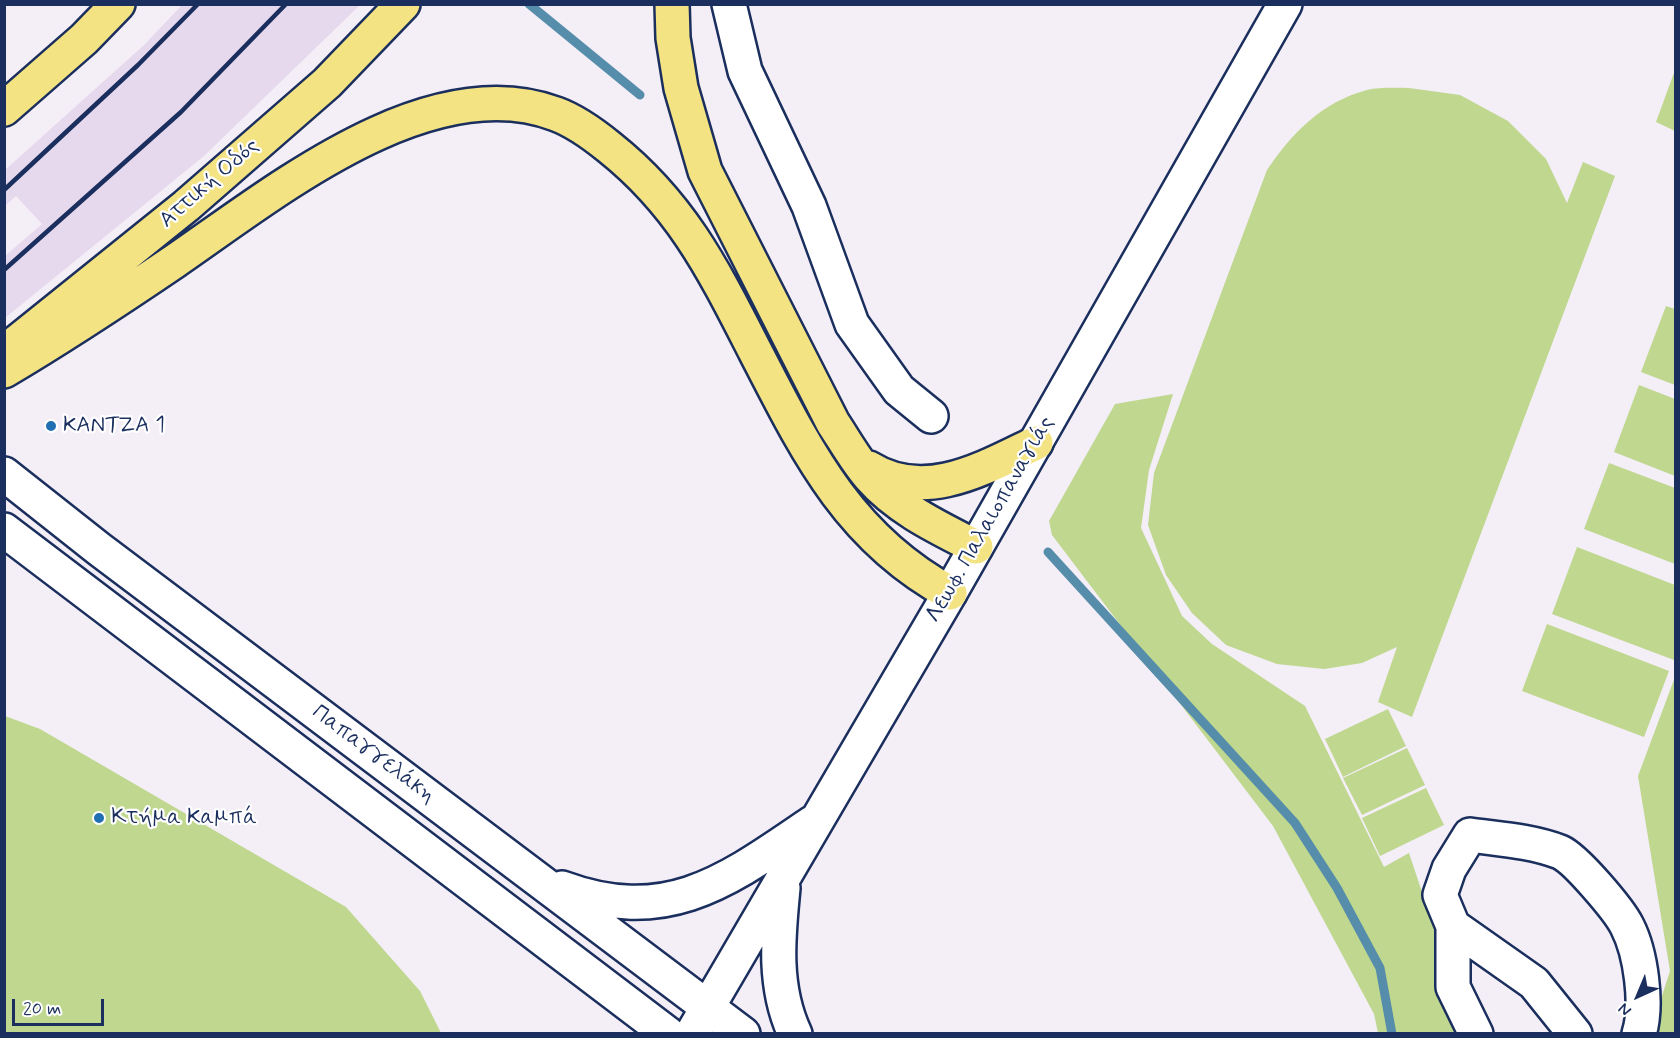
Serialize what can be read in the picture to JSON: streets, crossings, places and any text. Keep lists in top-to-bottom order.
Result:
{
  "streets": {
    "highway": ["Αττική Οδός"],
    "street": ["Λεωφ. Παλαιοπαναγιάς", "Παπαγγελάκη"]
  },
  "crossings": [
    ["Λεωφ. Παλαιοπαναγιάς", "Παπαγγελάκη"]
  ],
  "places": ["ΚΑΝΤΖΑ 1", "Kτήμα Καμπά"],
  "scale_bar": "20 m",
  "north": "bottom left"
}
